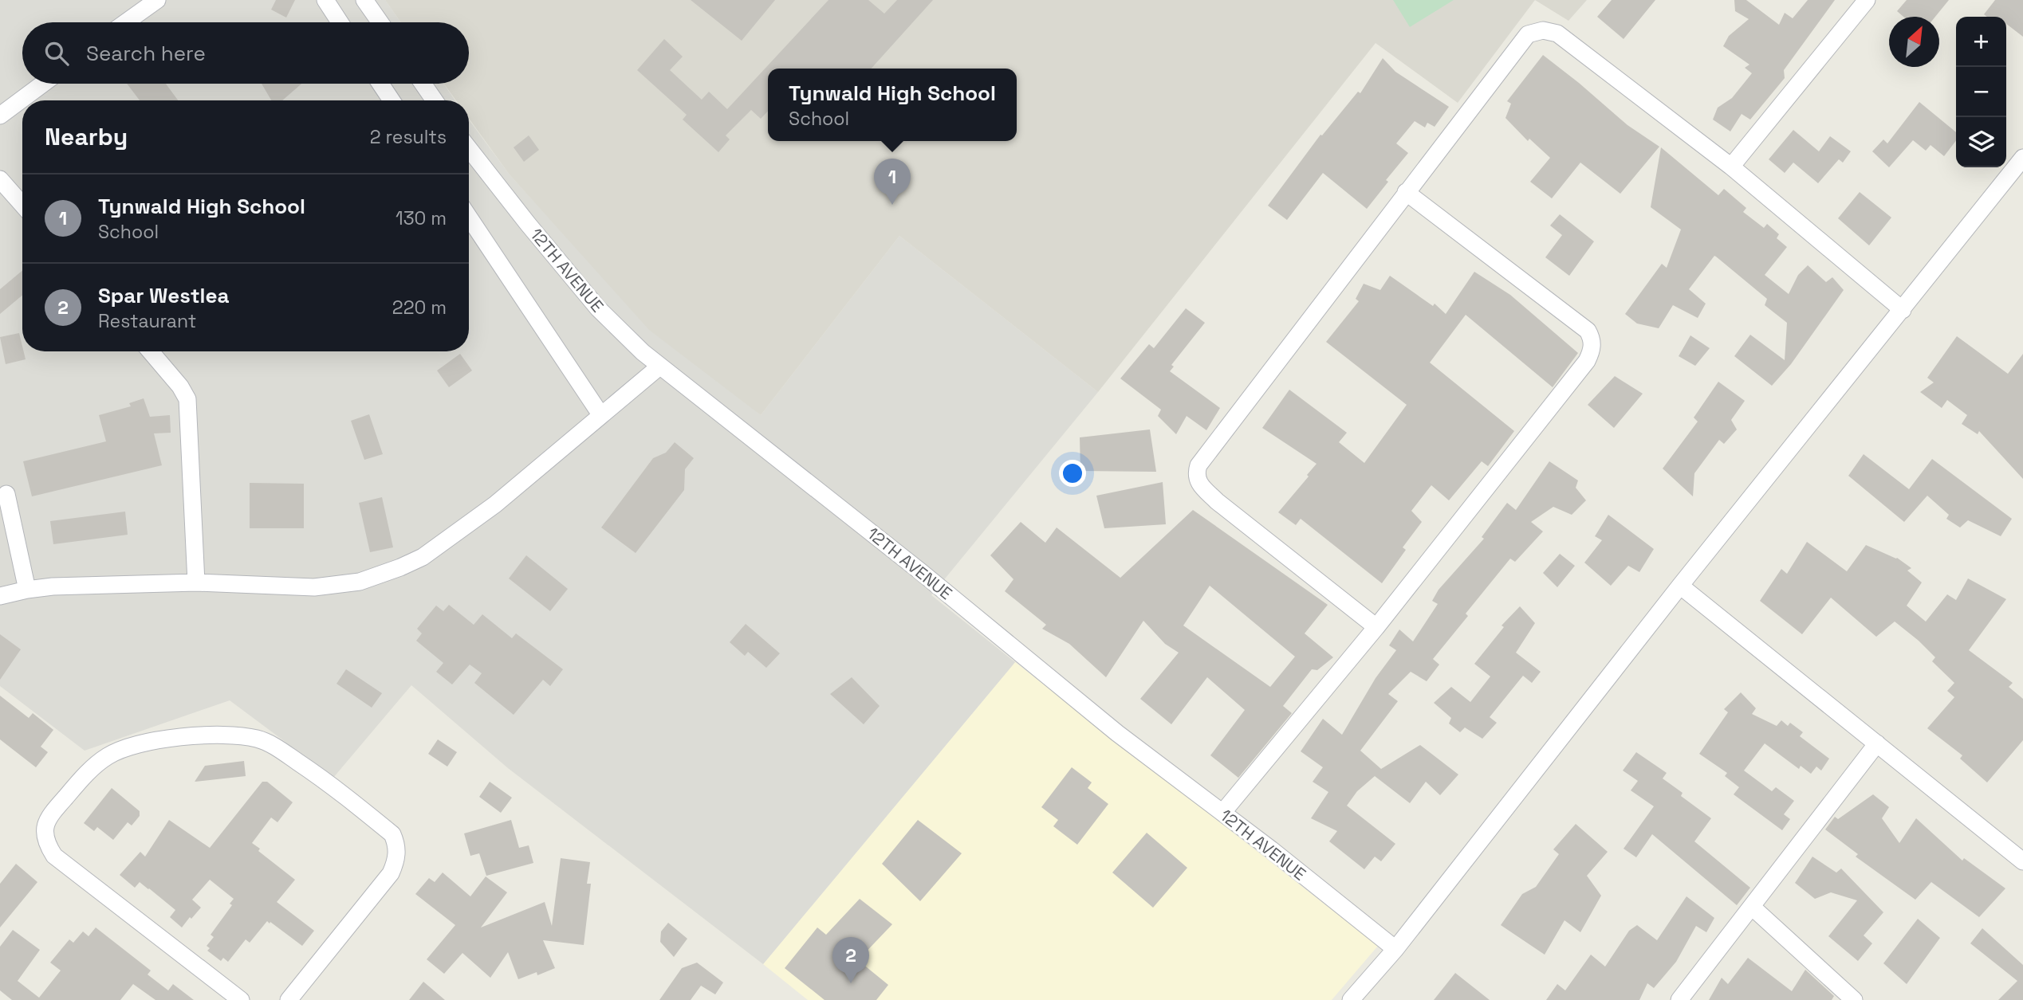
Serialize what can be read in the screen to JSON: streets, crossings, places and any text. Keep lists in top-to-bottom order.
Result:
{
  "streets": {
    "street": ["12TH AVENUE"]
  },
  "north": "top right",
  "page": {
    "map_buttons": ["+", "−"],
    "search": "Search here",
    "popup": ["Tynwald High School", "School"],
    "heading": ["Nearby", "2 results"],
    "pins": ["1", "2"],
    "list": [
      {
        "mark": "1",
        "name": "Tynwald High School",
        "note": "School",
        "value": "130 m"
      },
      {
        "mark": "2",
        "name": "Spar Westlea",
        "note": "Restaurant",
        "value": "220 m"
      }
    ]
  }
}
